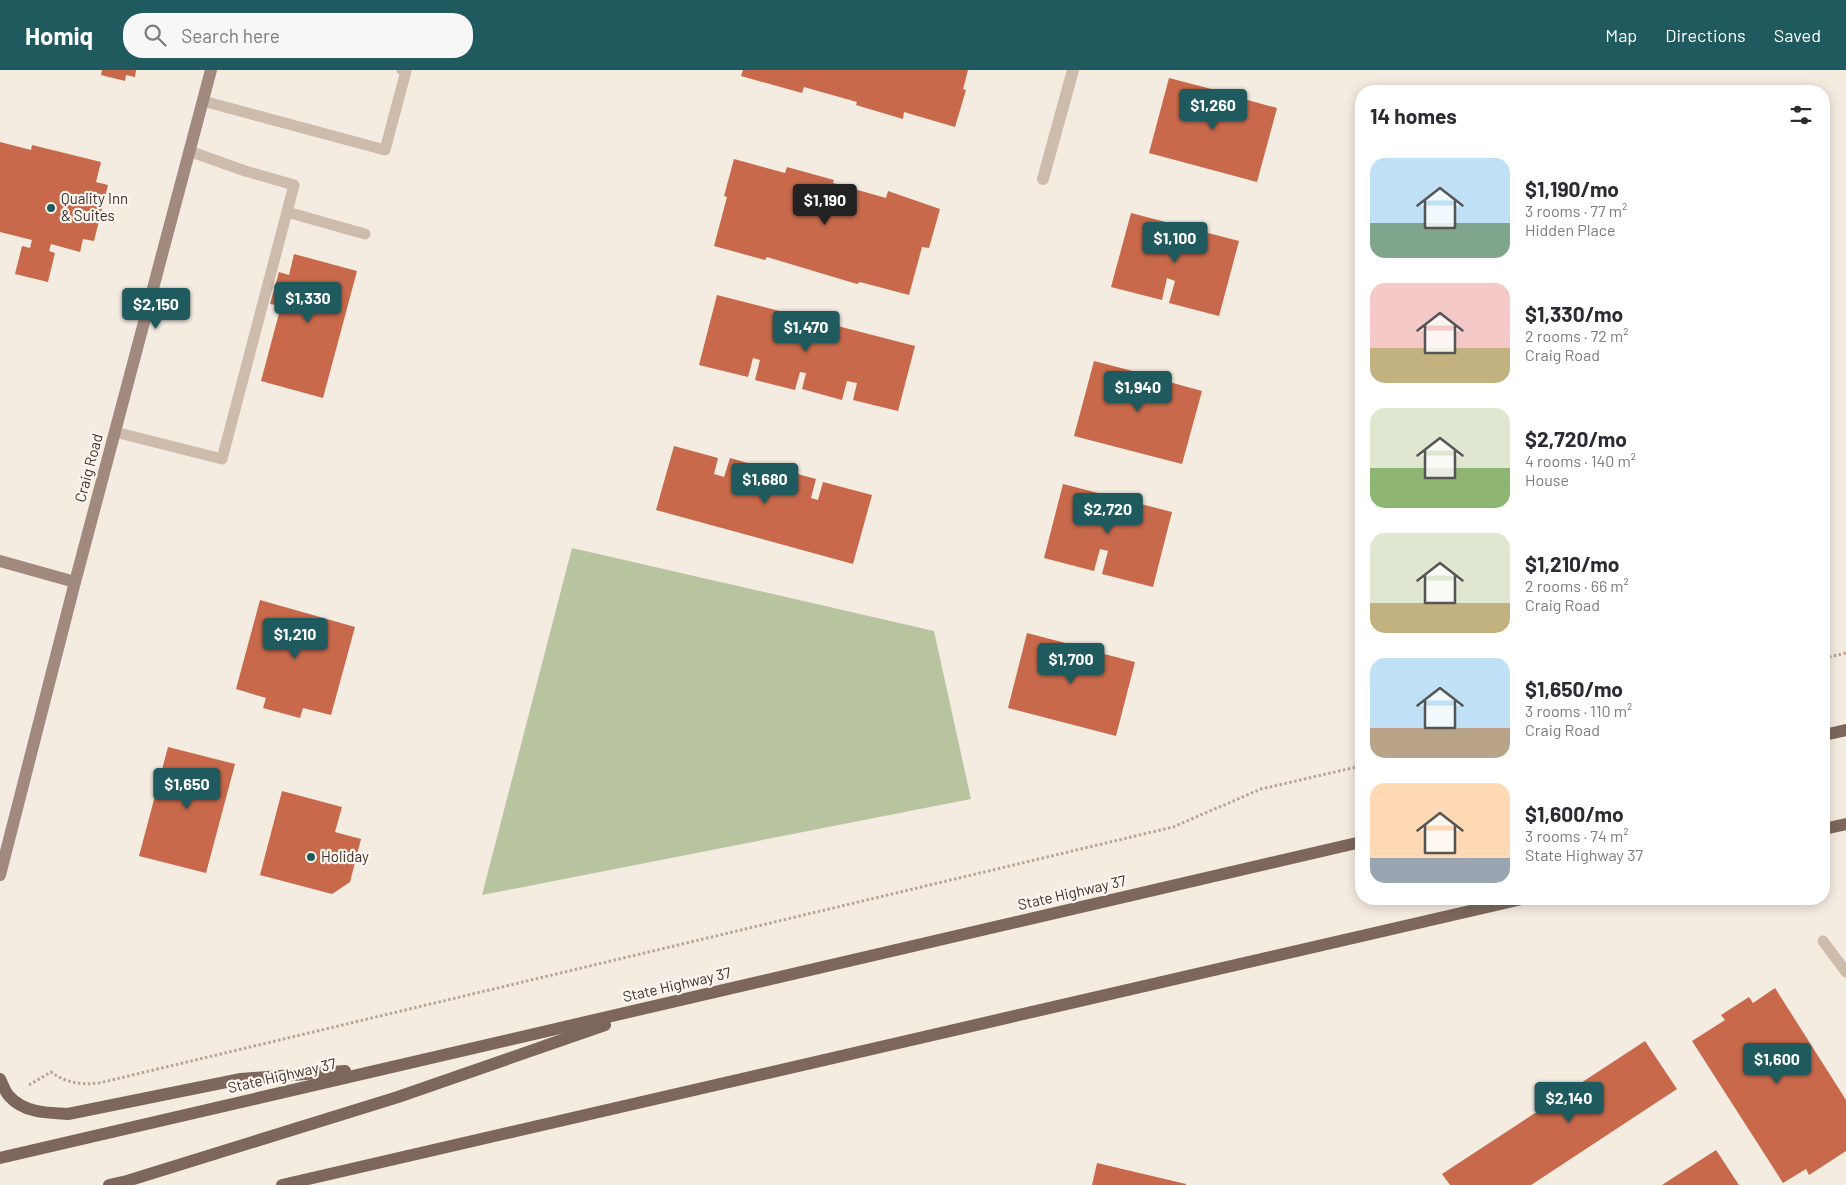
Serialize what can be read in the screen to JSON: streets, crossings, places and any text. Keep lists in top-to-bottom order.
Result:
{
  "streets": {
    "main road": ["State Highway 37"],
    "street": ["Craig Road"]
  },
  "places": ["Quality Inn & Suites", "Holiday"],
  "page": {
    "header": "Homiq",
    "search": "Search here",
    "nav": ["Map", "Directions", "Saved"],
    "heading": "14 homes",
    "price": [
      "$1,260",
      "$1,190",
      "$1,100",
      "$1,330",
      "$2,150",
      "$1,470",
      "$1,940",
      "$1,680",
      "$2,720",
      "$1,210",
      "$1,700",
      "$1,650",
      "$1,600",
      "$2,140"
    ],
    "list": [
      {
        "name": "$1,190/mo",
        "note": "3 rooms · 77 m² · Hidden Place"
      },
      {
        "name": "$1,330/mo",
        "note": "2 rooms · 72 m² · Craig Road"
      },
      {
        "name": "$2,720/mo",
        "note": "4 rooms · 140 m² · House"
      },
      {
        "name": "$1,210/mo",
        "note": "2 rooms · 66 m² · Craig Road"
      },
      {
        "name": "$1,650/mo",
        "note": "3 rooms · 110 m² · Craig Road"
      },
      {
        "name": "$1,600/mo",
        "note": "3 rooms · 74 m² · State Highway 37"
      }
    ]
  }
}
